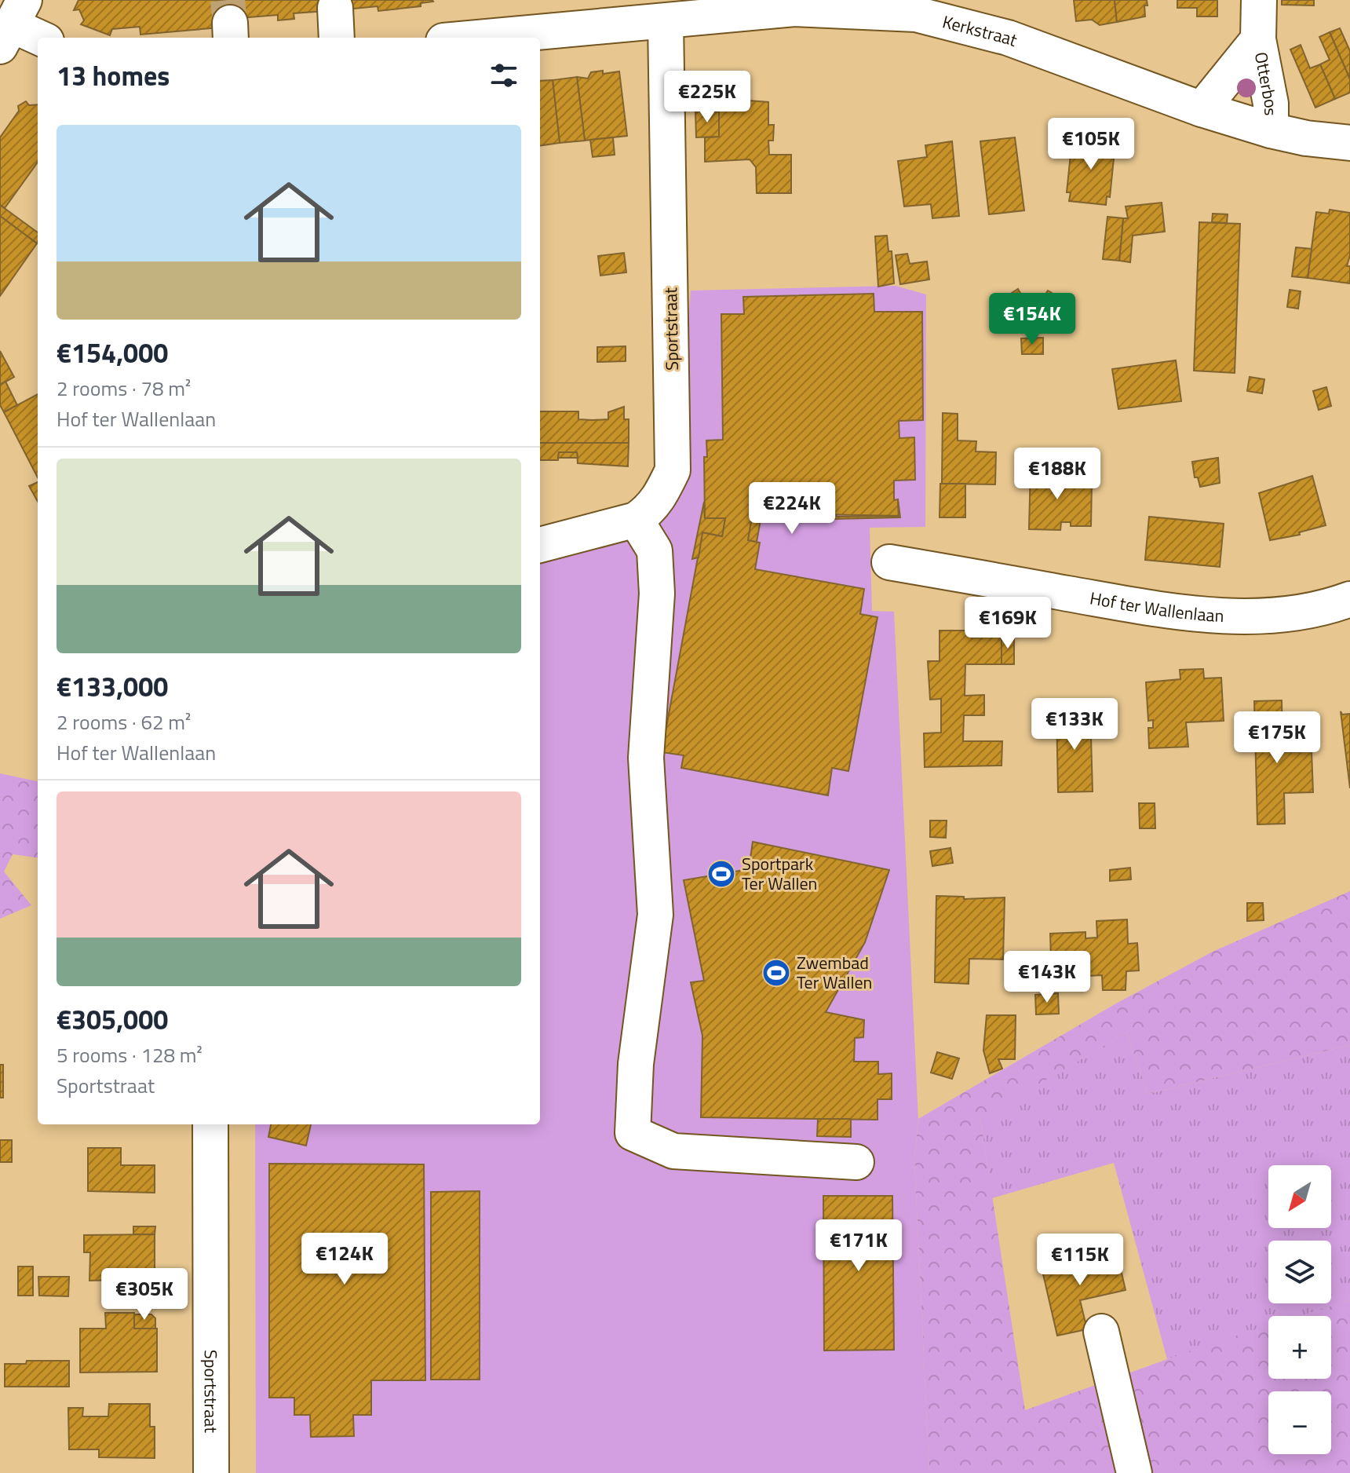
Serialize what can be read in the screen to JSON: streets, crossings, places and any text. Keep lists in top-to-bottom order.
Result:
{
  "streets": {
    "street": [
      "Kerkstraat",
      "Otterbos",
      "Sportstraat",
      "Hof ter Wallenlaan"
    ]
  },
  "crossings": [
    ["Kerkstraat", "Otterbos"],
    ["Kerkstraat", "Sportstraat"]
  ],
  "places": {
    "sports": ["Sportpark Ter Wallen", "Zwembad Ter Wallen"]
  },
  "north": "bottom left",
  "page": {
    "heading": "13 homes",
    "price": [
      "€225K",
      "€105K",
      "€154K",
      "€188K",
      "€224K",
      "€169K",
      "€133K",
      "€175K",
      "€143K",
      "€171K",
      "€124K",
      "€115K",
      "€305K"
    ],
    "list": [
      {
        "name": "€154,000",
        "note": "2 rooms · 78 m² · Hof ter Wallenlaan"
      },
      {
        "name": "€133,000",
        "note": "2 rooms · 62 m² · Hof ter Wallenlaan"
      },
      {
        "name": "€305,000",
        "note": "5 rooms · 128 m² · Sportstraat"
      }
    ],
    "map_buttons": ["+", "−"]
  }
}
